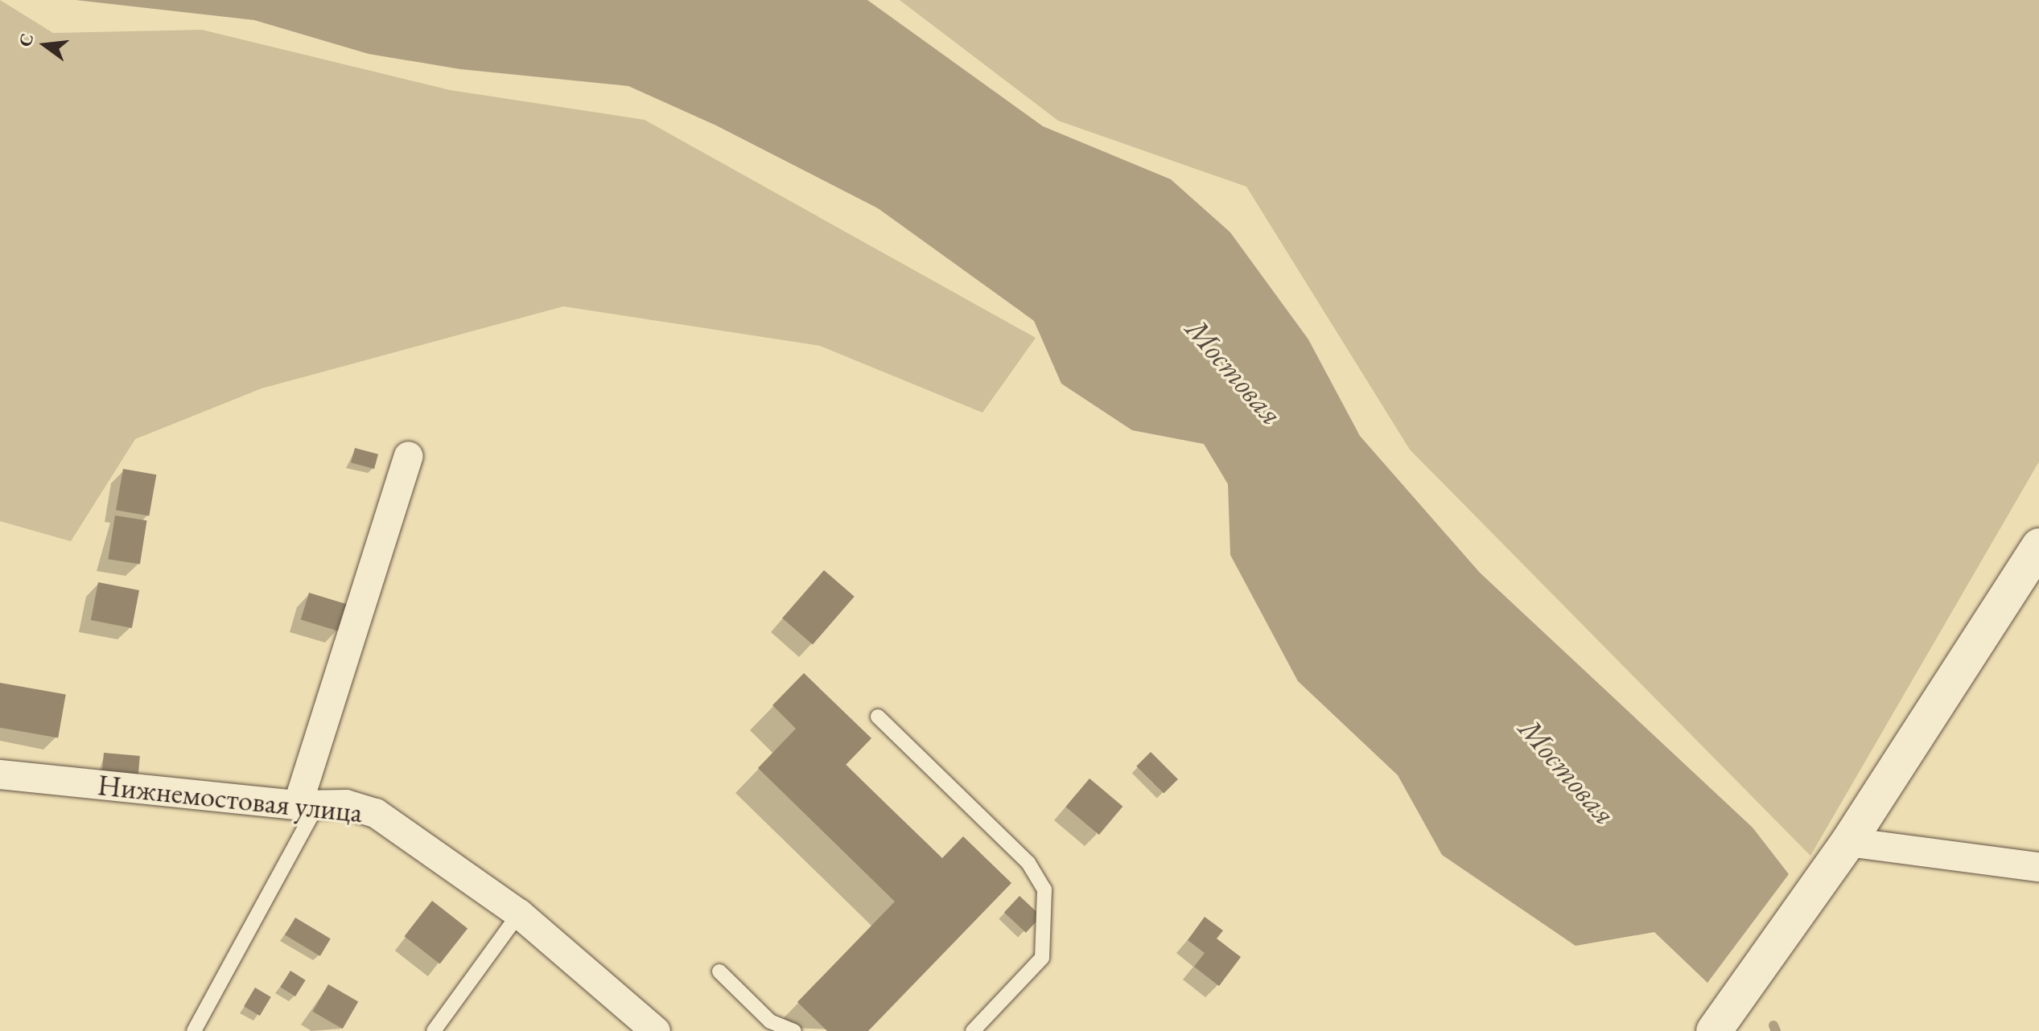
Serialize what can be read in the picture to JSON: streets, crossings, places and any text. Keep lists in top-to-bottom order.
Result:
{
  "streets": {
    "street": ["Нижнемостовая улица"]
  },
  "water": ["Мостовая"],
  "north": "left"
}
